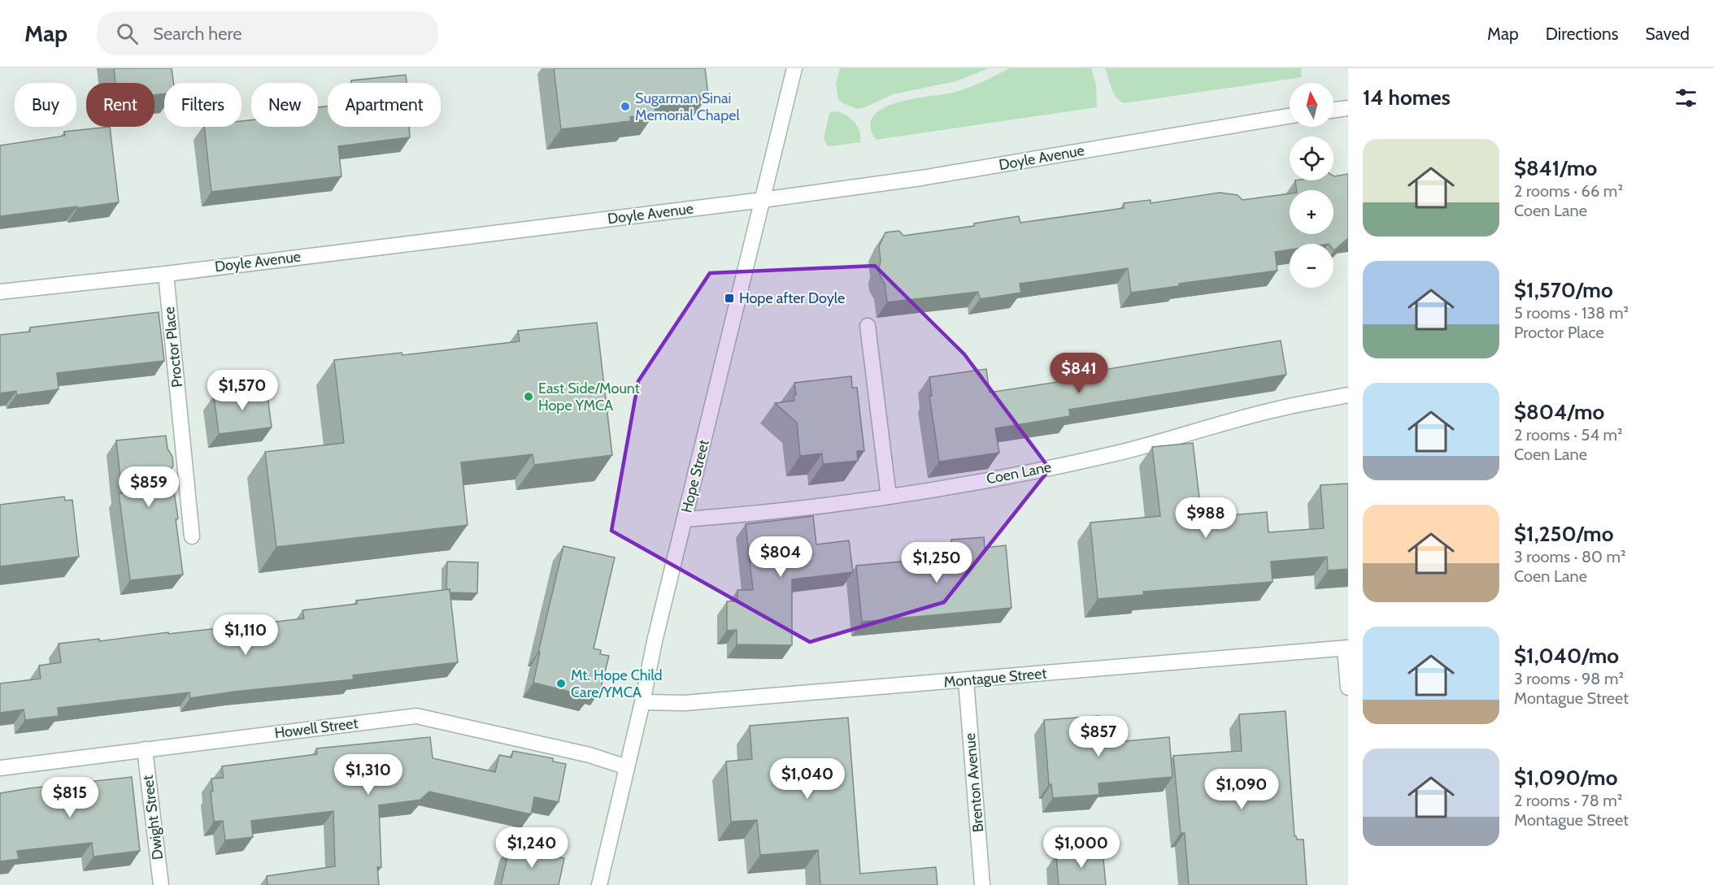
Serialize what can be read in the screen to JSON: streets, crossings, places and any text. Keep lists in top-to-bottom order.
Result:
{
  "streets": {
    "street": [
      "Doyle Avenue",
      "Proctor Place",
      "Coen Lane",
      "Hope Street",
      "Montague Street",
      "Howell Street",
      "Brenton Avenue",
      "Dwight Street"
    ]
  },
  "crossings": [
    ["Doyle Avenue", "Proctor Place"],
    ["Doyle Avenue", "Hope Street"],
    ["Coen Lane", "Hope Street"],
    ["Hope Street", "Montague Street"],
    ["Hope Street", "Howell Street"],
    ["Montague Street", "Brenton Avenue"],
    ["Howell Street", "Dwight Street"]
  ],
  "places": {
    "other": ["Sugarman Sinai Memorial Chapel", "East Side/Mount Hope YMCA", "Mt. Hope Child Care/YMCA"],
    "transit": ["Hope after Doyle"]
  },
  "north": "top",
  "page": {
    "header": "Map",
    "search": "Search here",
    "nav": ["Map", "Directions", "Saved"],
    "heading": "14 homes",
    "map_buttons": ["+", "−"],
    "chip": [
      "Buy",
      "Rent",
      "Filters",
      "New",
      "Apartment"
    ],
    "list": [
      {
        "name": "$841/mo",
        "note": "2 rooms · 66 m² · Coen Lane"
      },
      {
        "name": "$1,570/mo",
        "note": "5 rooms · 138 m² · Proctor Place"
      },
      {
        "name": "$804/mo",
        "note": "2 rooms · 54 m² · Coen Lane"
      },
      {
        "name": "$1,250/mo",
        "note": "3 rooms · 80 m² · Coen Lane"
      },
      {
        "name": "$1,040/mo",
        "note": "3 rooms · 98 m² · Montague Street"
      },
      {
        "name": "$1,090/mo",
        "note": "2 rooms · 78 m² · Montague Street"
      }
    ],
    "price": [
      "$841",
      "$1,570",
      "$859",
      "$988",
      "$804",
      "$1,250",
      "$1,110",
      "$857",
      "$1,310",
      "$1,040",
      "$1,090",
      "$815",
      "$1,240",
      "$1,000"
    ]
  }
}
